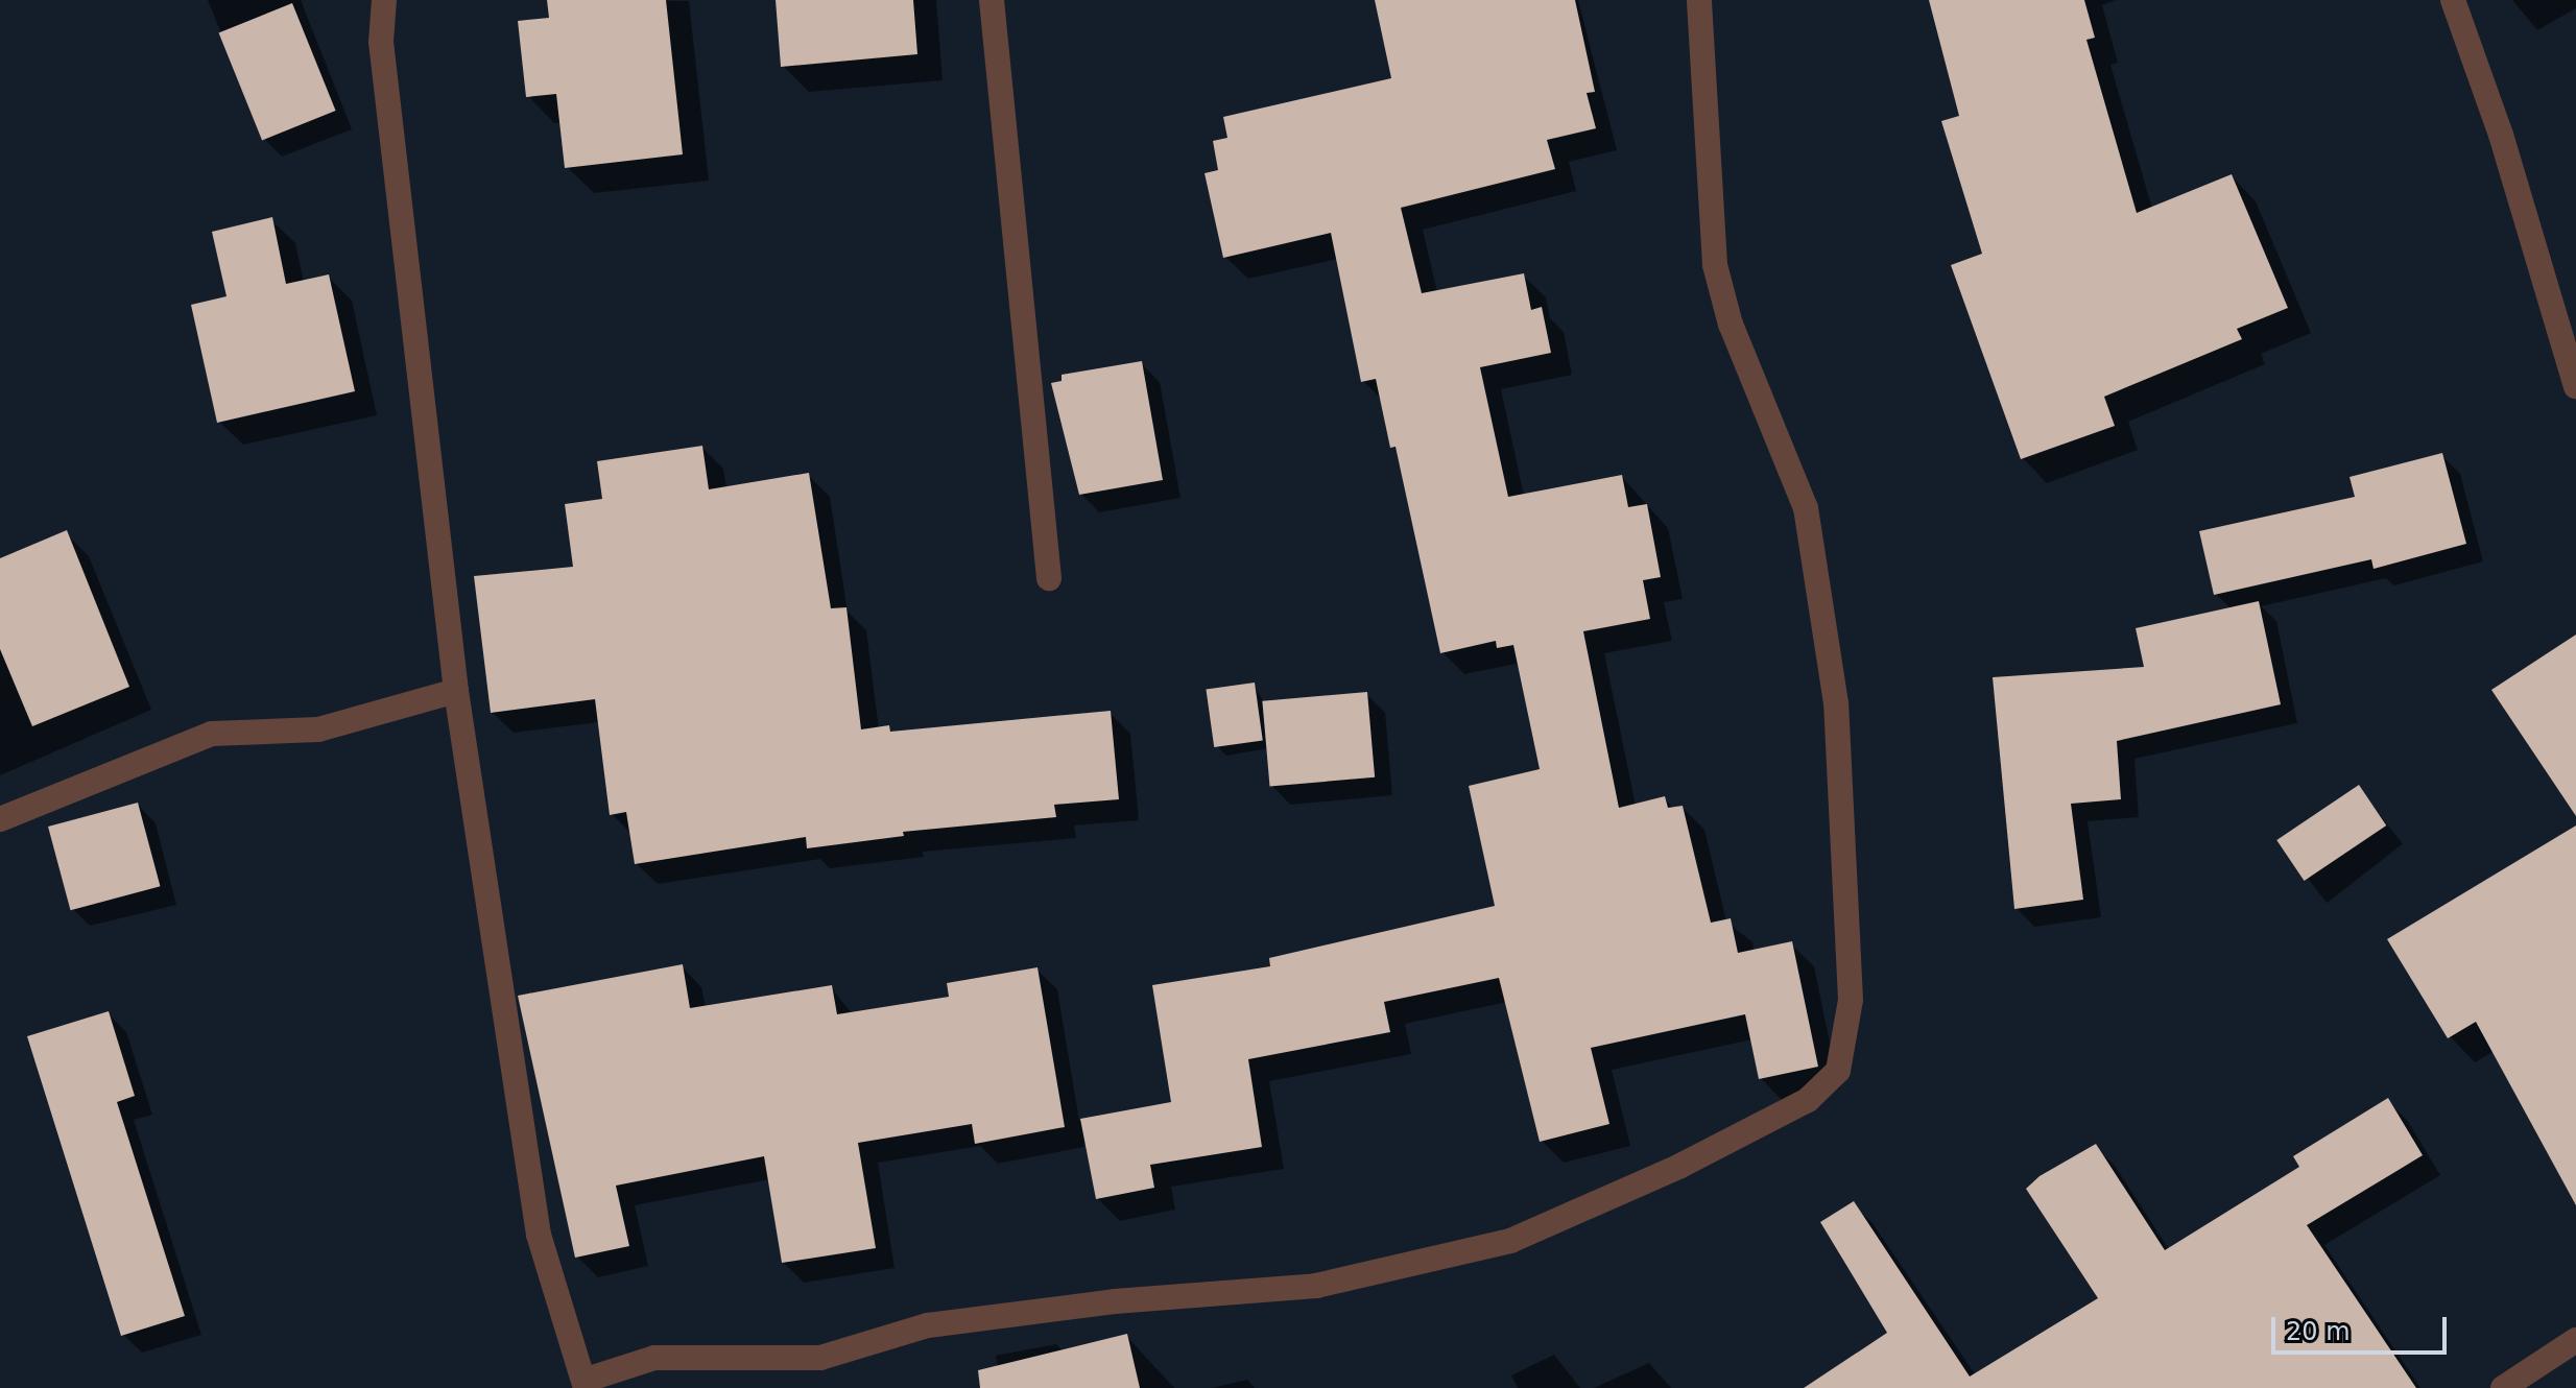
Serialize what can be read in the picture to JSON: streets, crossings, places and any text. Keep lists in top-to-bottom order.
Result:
{
  "scale_bar": "20 m"
}
